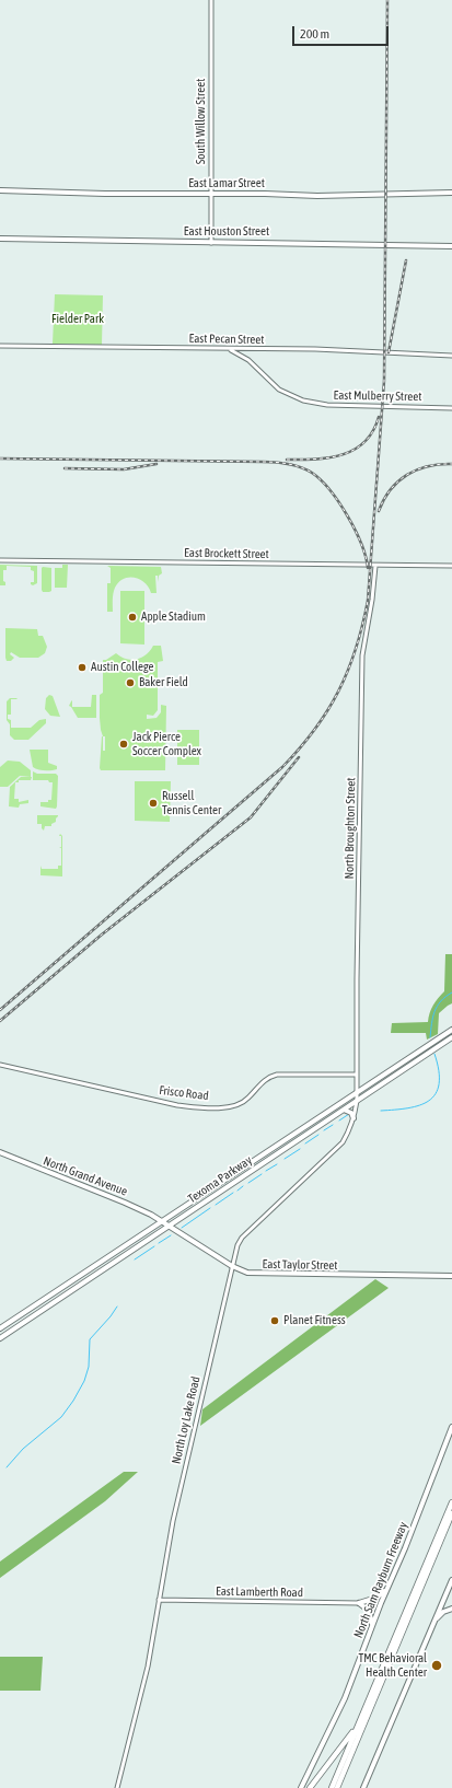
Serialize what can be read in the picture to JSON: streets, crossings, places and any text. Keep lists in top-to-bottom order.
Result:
{
  "streets": {
    "main road": [
      "East Lamar Street",
      "East Houston Street",
      "North Grand Avenue",
      "Texoma Parkway",
      "East Taylor Street",
      "North Sam Rayburn Freeway"
    ],
    "street": [
      "South Willow Street",
      "East Pecan Street",
      "East Mulberry Street",
      "East Brockett Street",
      "North Broughton Street",
      "Frisco Road",
      "North Loy Lake Road",
      "East Lamberth Road"
    ]
  },
  "crossings": [
    ["South Willow Street", "East Lamar Street"],
    ["South Willow Street", "East Houston Street"],
    ["East Pecan Street", "East Mulberry Street"],
    ["East Brockett Street", "North Broughton Street"],
    ["North Broughton Street", "Frisco Road"],
    ["North Broughton Street", "Texoma Parkway"],
    ["North Broughton Street", "North Loy Lake Road"],
    ["North Grand Avenue", "Texoma Parkway"],
    ["North Grand Avenue", "East Taylor Street"],
    ["Texoma Parkway", "East Taylor Street"],
    ["Texoma Parkway", "North Loy Lake Road"],
    ["East Taylor Street", "North Loy Lake Road"],
    ["North Loy Lake Road", "East Lamberth Road"]
  ],
  "parks": ["Fielder Park"],
  "places": [
    "Apple Stadium",
    "Austin College",
    "Baker Field",
    "Jack Pierce Soccer Complex",
    "Russell Tennis Center",
    "Planet Fitness",
    "TMC Behavioral Health Center"
  ],
  "scale_bar": "200 m"
}
